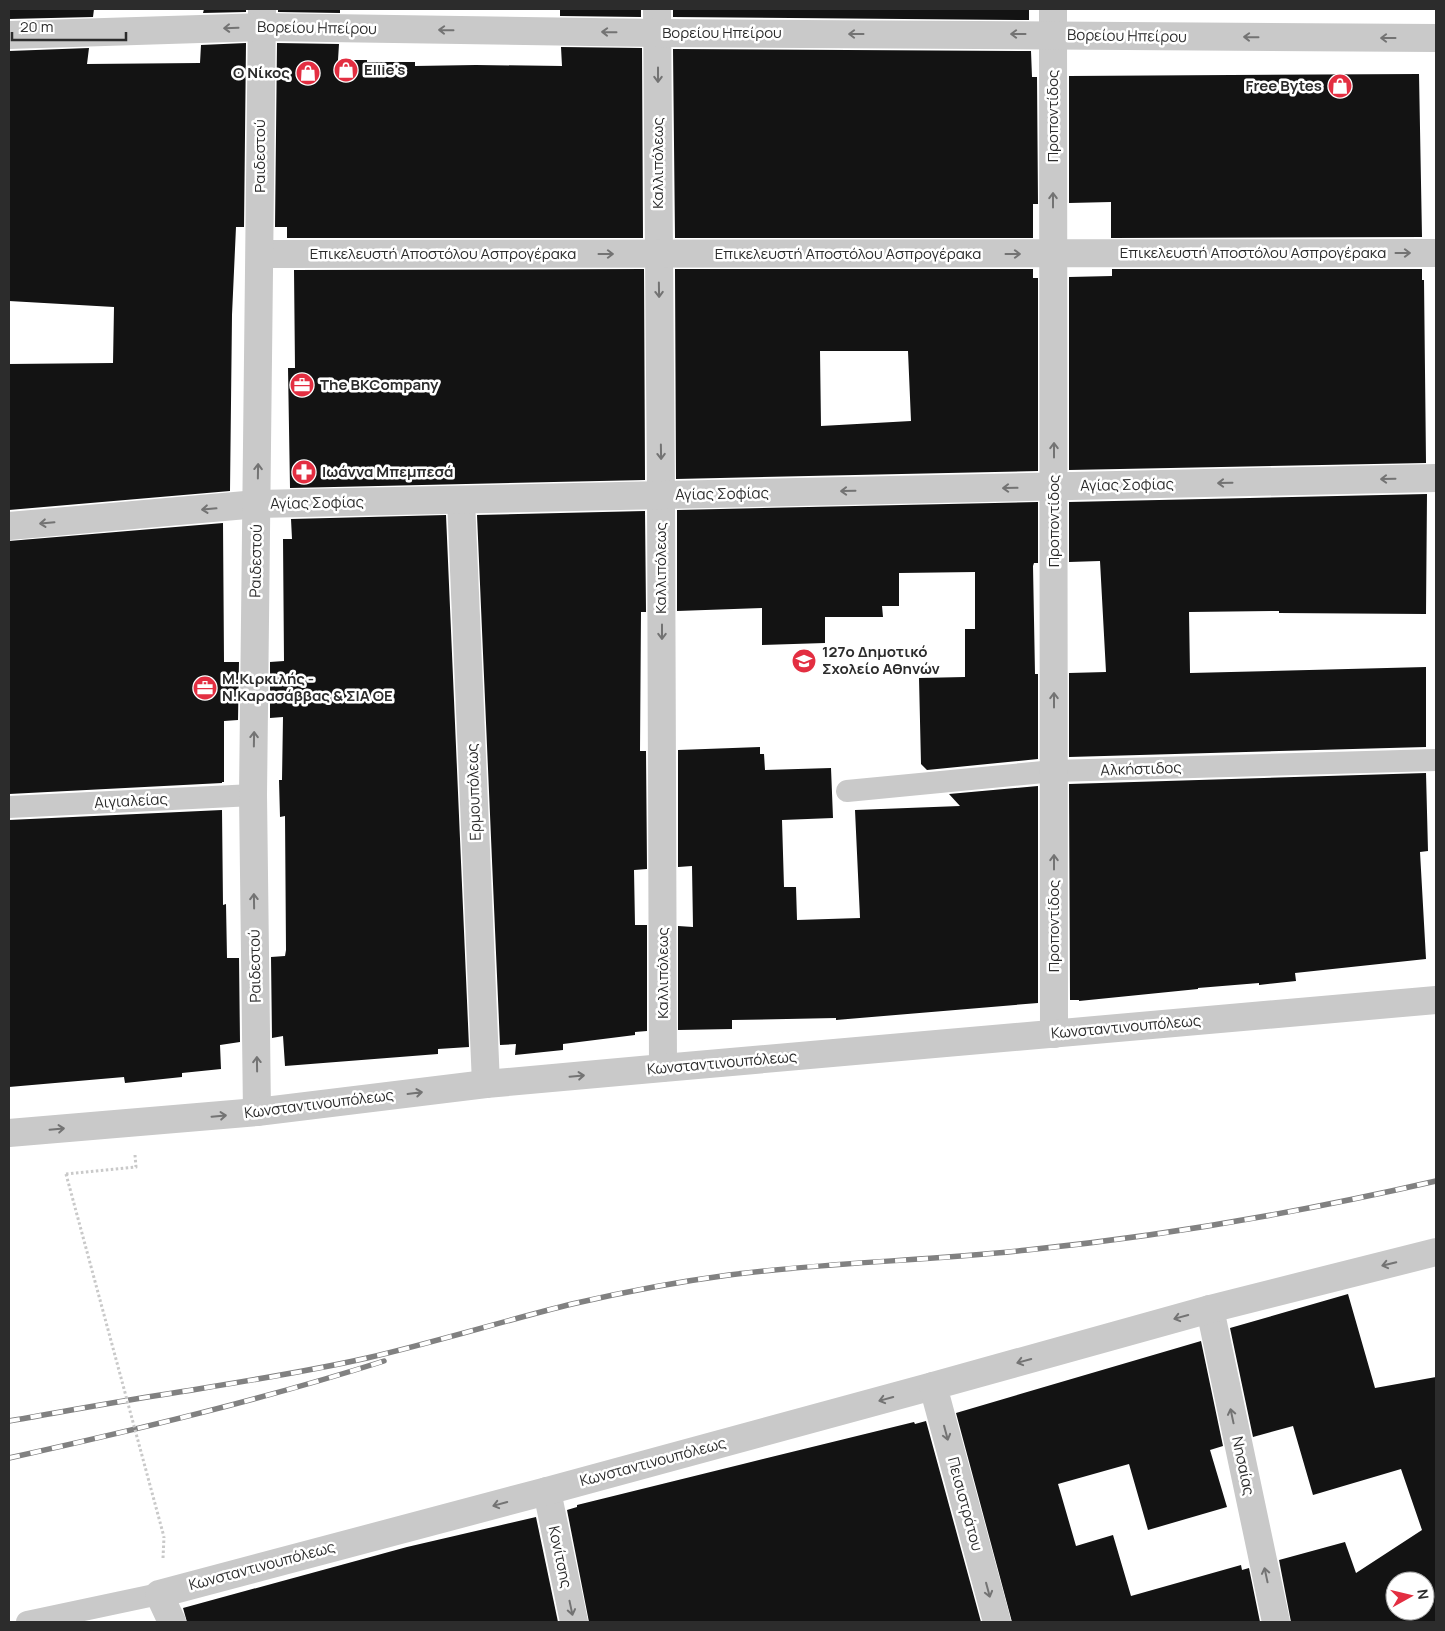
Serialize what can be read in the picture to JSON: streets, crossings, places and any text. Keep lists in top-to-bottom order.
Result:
{
  "streets": {
    "street": [
      "Βορείου Ηπείρου",
      "Προποντίδος",
      "Ραιδεστού",
      "Καλλιπόλεως",
      "Επικελευστή Αποστόλου Ασπρογέρακα",
      "Αγίας Σοφίας",
      "Ερμουπόλεως",
      "Κωνσταντινουπόλεως",
      "Νησαίας",
      "Πεισιστράτου",
      "Κονίτσης"
    ],
    "lane": ["Αλκήστιδος", "Αιγιαλείας"]
  },
  "crossings": [
    ["Βορείου Ηπείρου", "Προποντίδος"],
    ["Βορείου Ηπείρου", "Ραιδεστού"],
    ["Βορείου Ηπείρου", "Καλλιπόλεως"],
    ["Προποντίδος", "Επικελευστή Αποστόλου Ασπρογέρακα"],
    ["Προποντίδος", "Αγίας Σοφίας"],
    ["Προποντίδος", "Αλκήστιδος"],
    ["Προποντίδος", "Κωνσταντινουπόλεως"],
    ["Ραιδεστού", "Επικελευστή Αποστόλου Ασπρογέρακα"],
    ["Ραιδεστού", "Αγίας Σοφίας"],
    ["Ραιδεστού", "Αιγιαλείας"],
    ["Ραιδεστού", "Κωνσταντινουπόλεως"],
    ["Καλλιπόλεως", "Επικελευστή Αποστόλου Ασπρογέρακα"],
    ["Καλλιπόλεως", "Αγίας Σοφίας"],
    ["Καλλιπόλεως", "Κωνσταντινουπόλεως"],
    ["Αγίας Σοφίας", "Ερμουπόλεως"],
    ["Ερμουπόλεως", "Κωνσταντινουπόλεως"],
    ["Κωνσταντινουπόλεως", "Νησαίας"],
    ["Κωνσταντινουπόλεως", "Πεισιστράτου"],
    ["Κωνσταντινουπόλεως", "Κονίτσης"]
  ],
  "one_way": [
    "Βορείου Ηπείρου",
    "Προποντίδος",
    "Ραιδεστού",
    "Καλλιπόλεως",
    "Επικελευστή Αποστόλου Ασπρογέρακα",
    "Αγίας Σοφίας",
    "Νησαίας",
    "Πεισιστράτου",
    "Κονίτσης"
  ],
  "places": {
    "shop": ["Ellie's", "Ο Νίκος", "Free Bytes"],
    "office": ["The BKCompany", "Μ.Κιρκιλής - Ν.Καρασάββας & ΣΙΑ ΟΕ"],
    "pharmacy": ["Ιωάννα Μπεμπεσά"],
    "school or university": ["127ο Δημοτικό Σχολείο Αθηνών"]
  },
  "scale_bar": "20 m",
  "north": "right"
}
